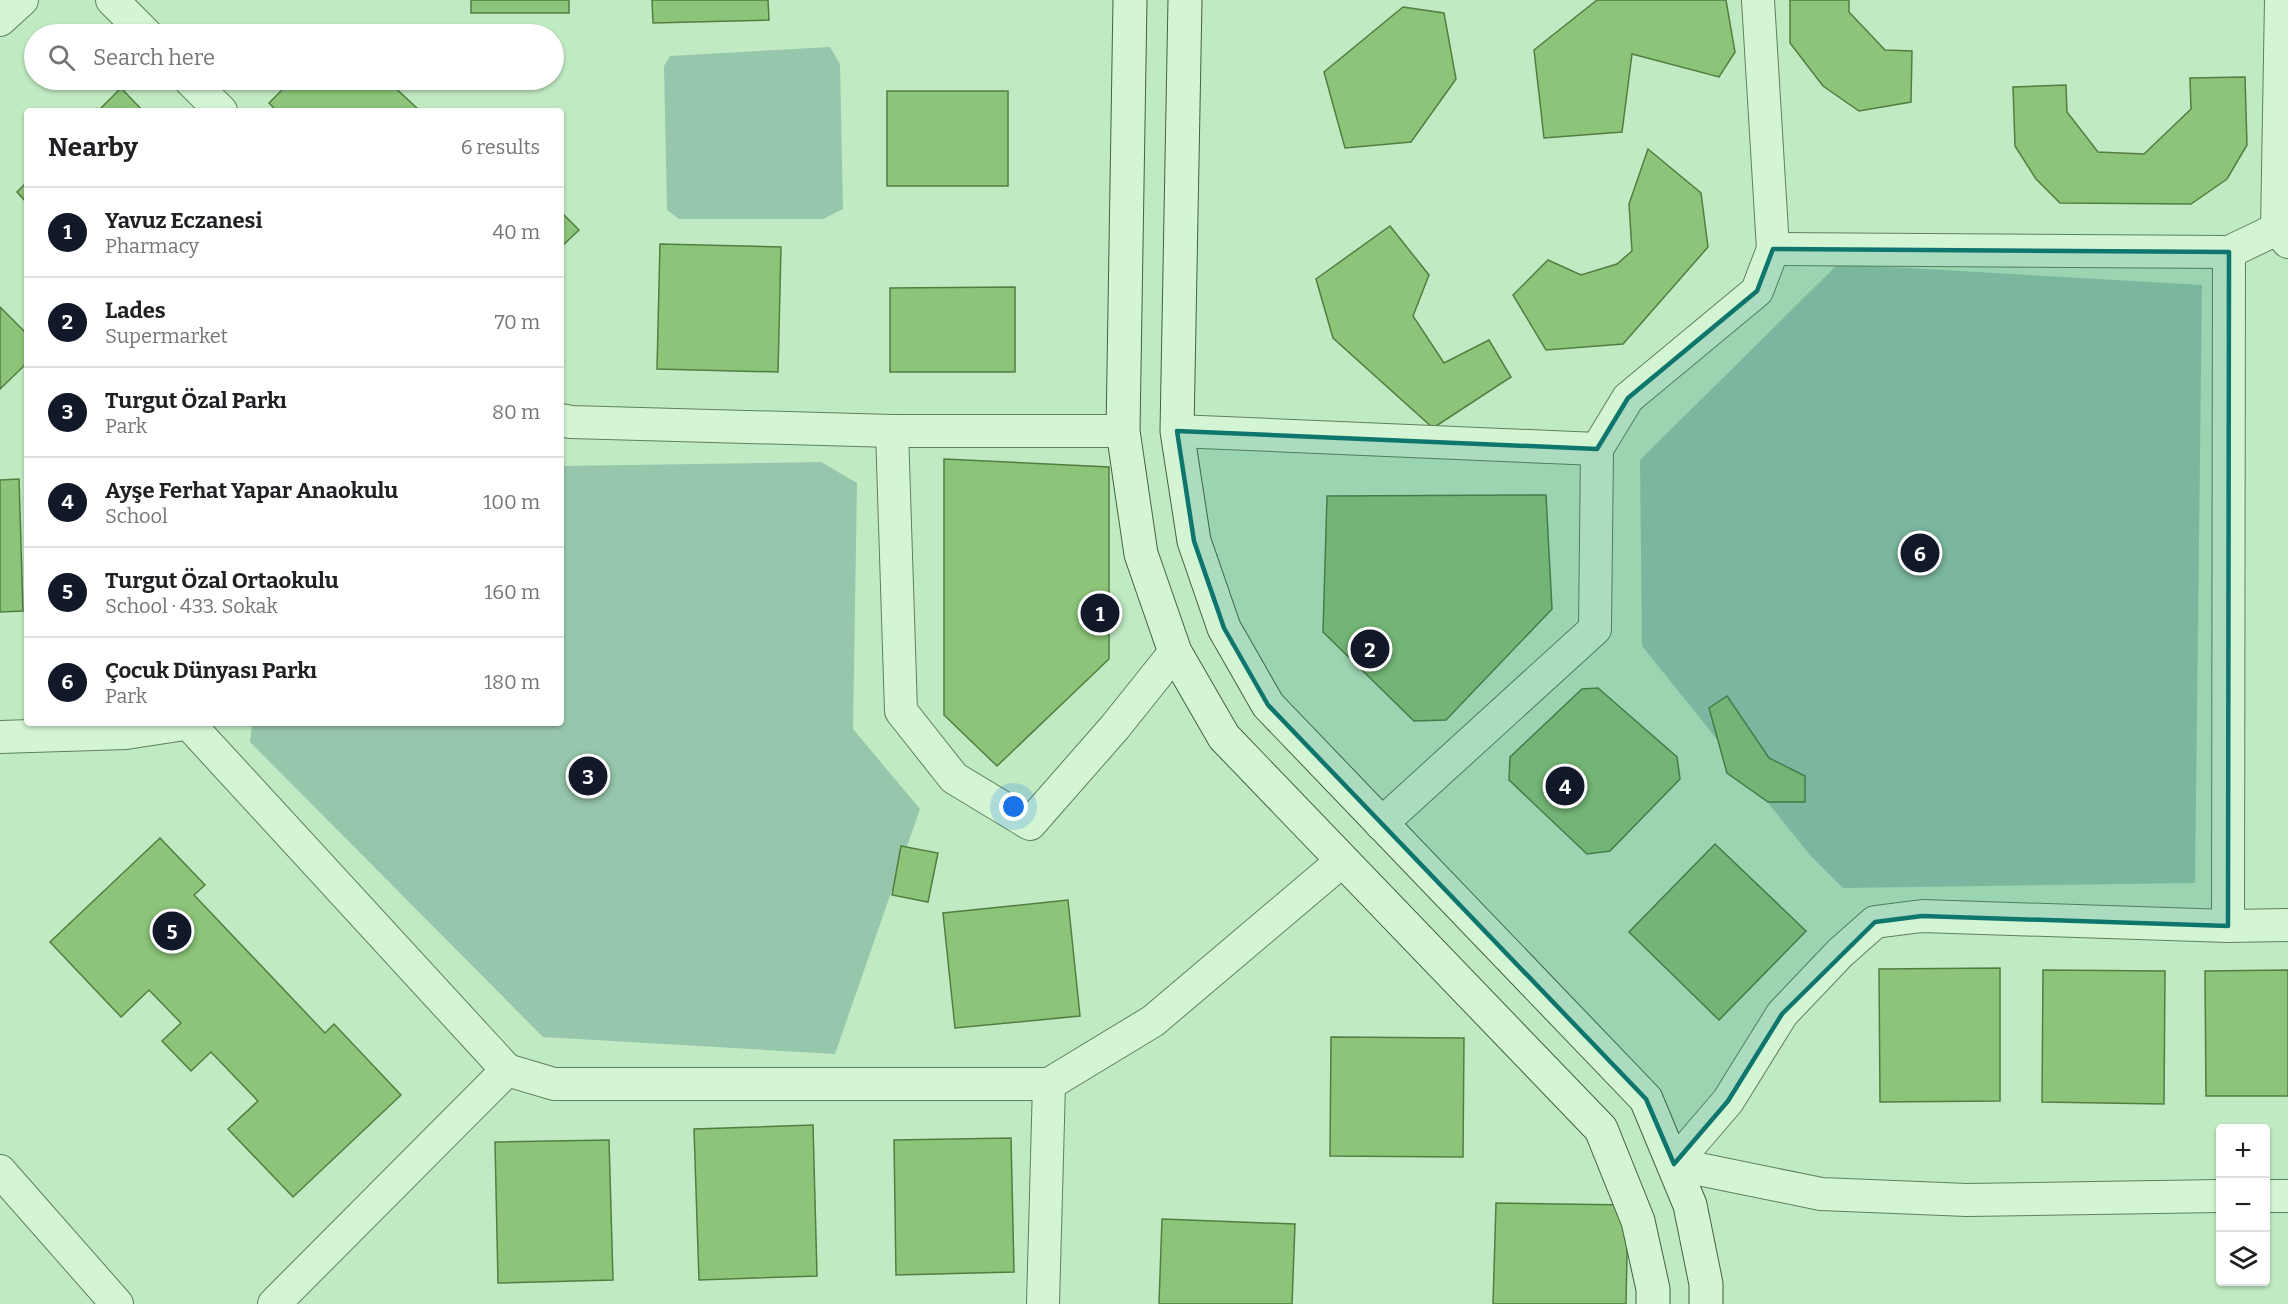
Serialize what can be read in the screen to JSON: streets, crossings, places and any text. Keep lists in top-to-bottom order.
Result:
{
  "page": {
    "search": "Search here",
    "heading": ["Nearby", "6 results"],
    "list": [
      {
        "mark": "1",
        "name": "Yavuz Eczanesi",
        "note": "Pharmacy",
        "value": "40 m"
      },
      {
        "mark": "2",
        "name": "Lades",
        "note": "Supermarket",
        "value": "70 m"
      },
      {
        "mark": "3",
        "name": "Turgut Özal Parkı",
        "note": "Park",
        "value": "80 m"
      },
      {
        "mark": "4",
        "name": "Ayşe Ferhat Yapar Anaokulu",
        "note": "School",
        "value": "100 m"
      },
      {
        "mark": "5",
        "name": "Turgut Özal Ortaokulu",
        "note": "School · 433. Sokak",
        "value": "160 m"
      },
      {
        "mark": "6",
        "name": "Çocuk Dünyası Parkı",
        "note": "Park",
        "value": "180 m"
      }
    ],
    "pins": [
      "6",
      "1",
      "2",
      "3",
      "4",
      "5"
    ],
    "map_buttons": ["+", "−"]
  }
}
